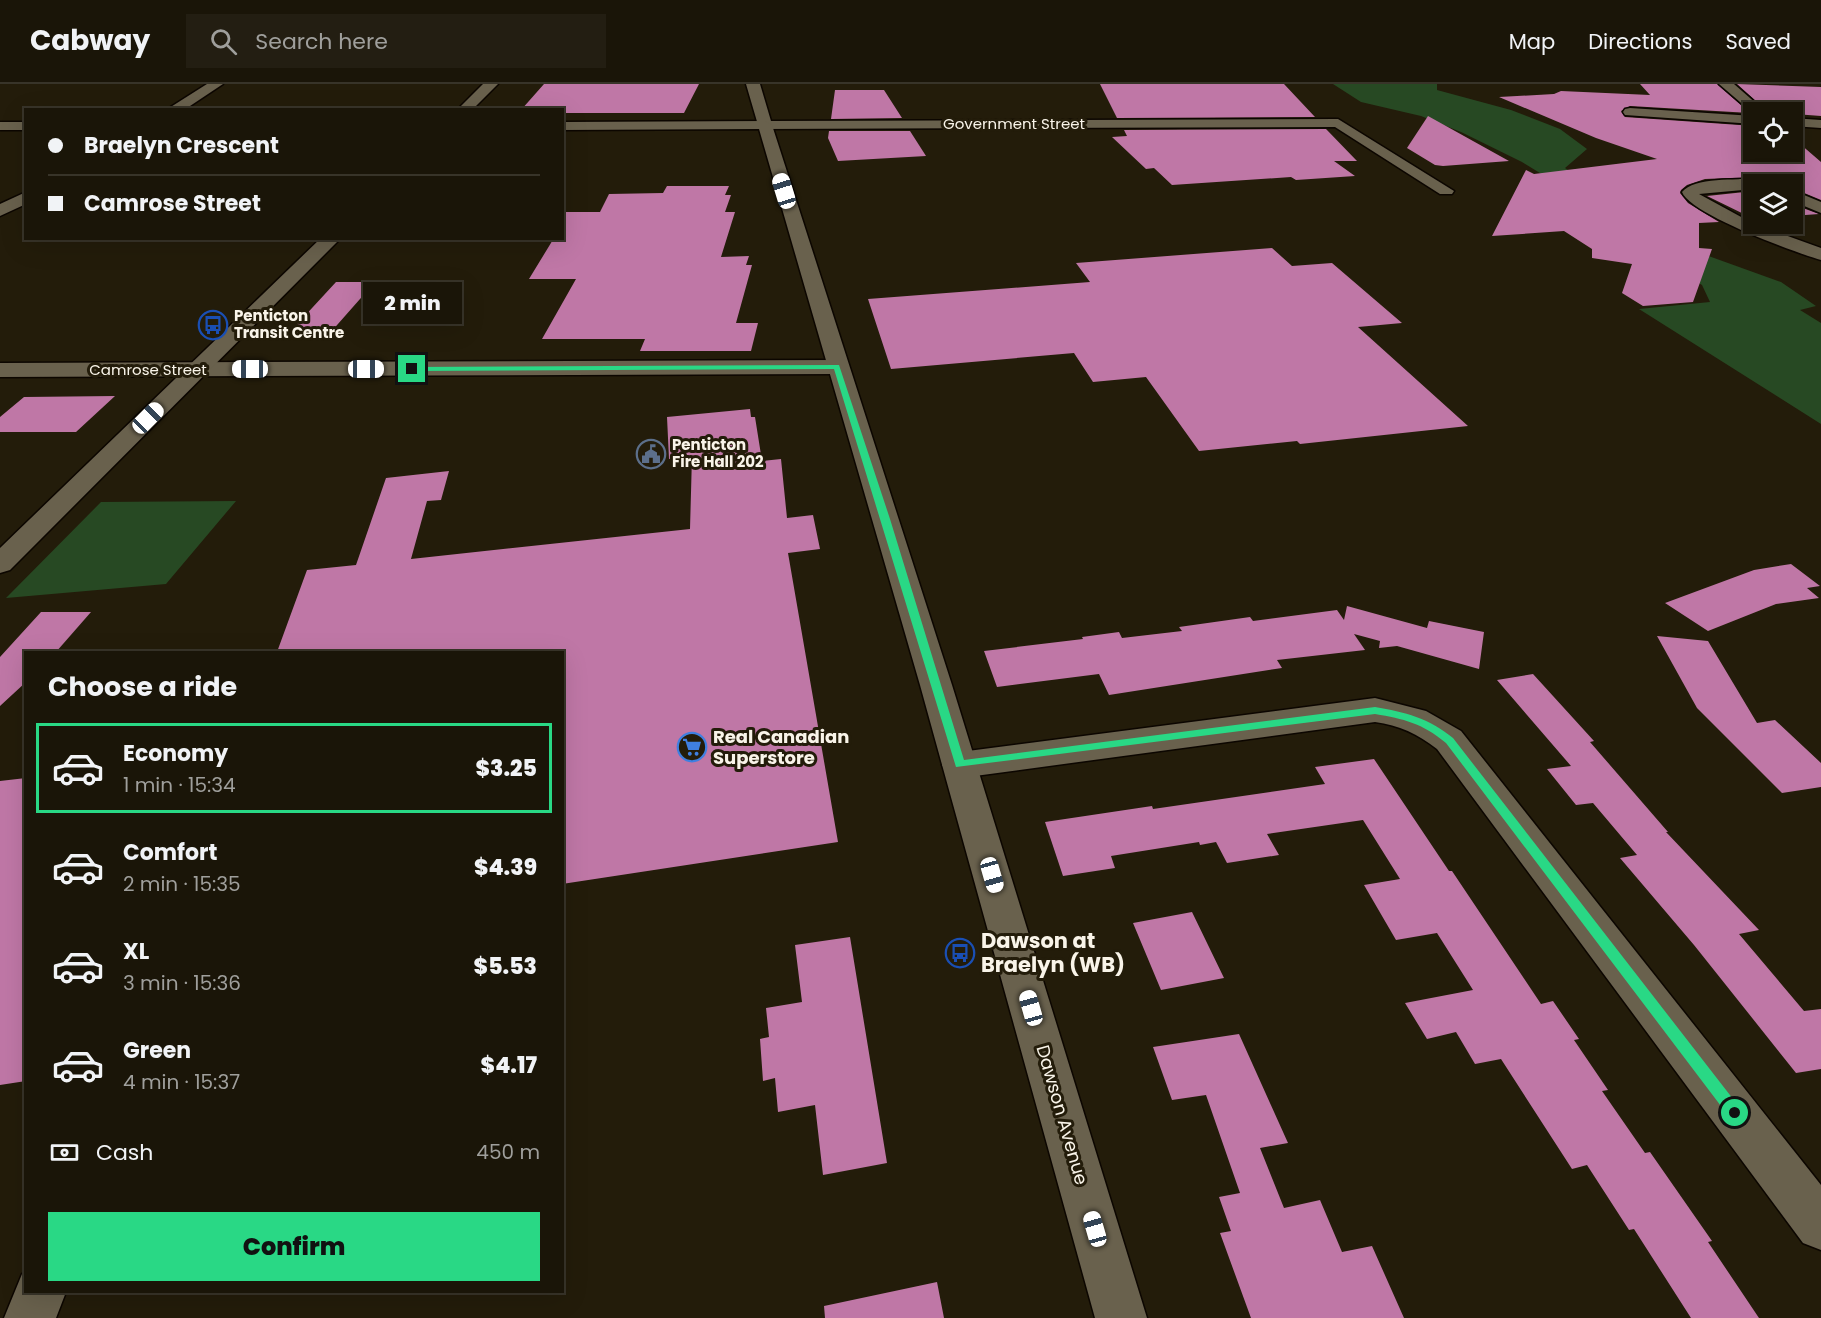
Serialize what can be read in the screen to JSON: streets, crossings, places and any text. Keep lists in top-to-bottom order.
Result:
{
  "streets": {
    "street": ["Government Street", "Camrose Street", "Dawson Avenue"]
  },
  "crossings": [
    ["Government Street", "Dawson Avenue"],
    ["Camrose Street", "Dawson Avenue"]
  ],
  "places": {
    "bus stop": ["Penticton Transit Centre", "Dawson at Braelyn (WB)"],
    "public building": ["Penticton Fire Hall 202"],
    "supermarket": ["Real Canadian Superstore"]
  },
  "page": {
    "header": "Cabway",
    "search": "Search here",
    "nav": ["Map", "Directions", "Saved"],
    "banner": ["Braelyn Crescent", "Camrose Street"],
    "bubble": "2 min",
    "heading": "Choose a ride",
    "list": [
      {
        "name": "Economy",
        "note": "1 min · 15:34",
        "value": "$3.25"
      },
      {
        "name": "Comfort",
        "note": "2 min · 15:35",
        "value": "$4.39"
      },
      {
        "name": "XL",
        "note": "3 min · 15:36",
        "value": "$5.53"
      },
      {
        "name": "Green",
        "note": "4 min · 15:37",
        "value": "$4.17"
      }
    ],
    "pay": ["Cash", "450 m"],
    "buttons": "Confirm"
  }
}
